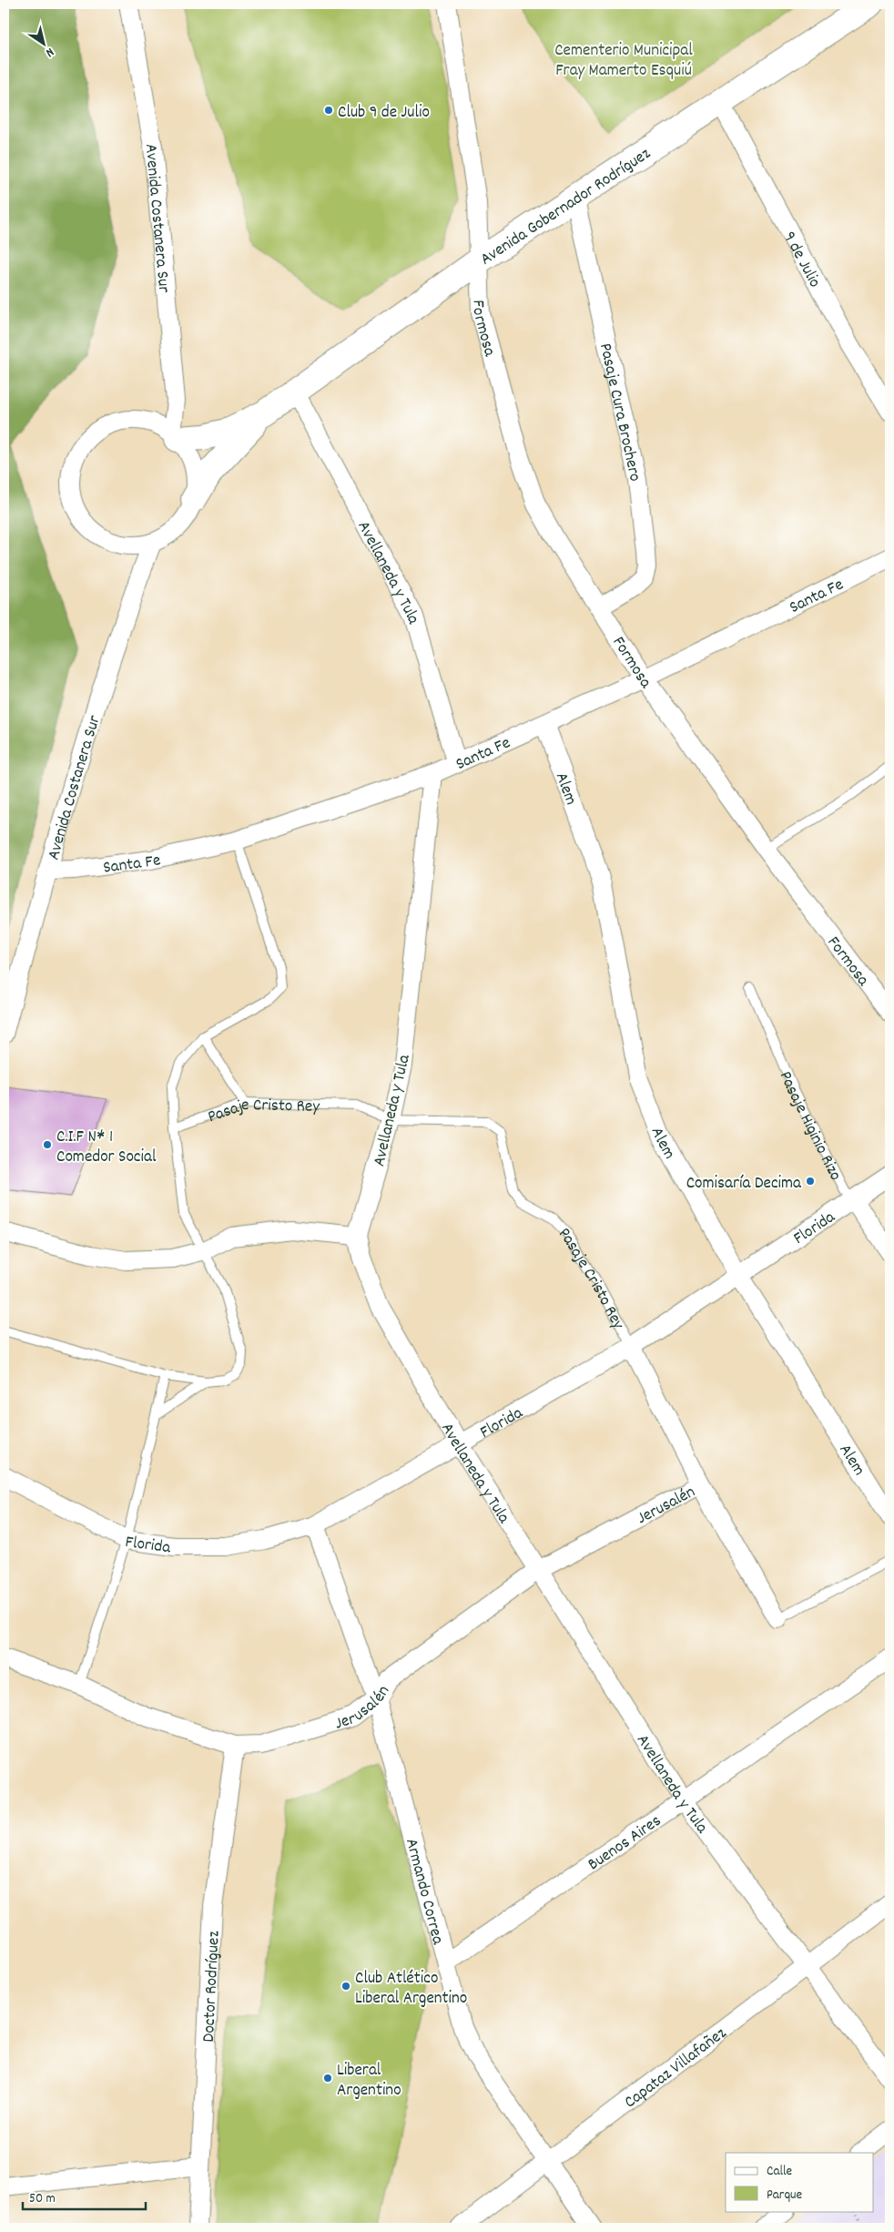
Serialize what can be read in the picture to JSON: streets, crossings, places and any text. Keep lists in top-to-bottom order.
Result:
{
  "streets": {
    "street": [
      "Avenida Gobernador Rodríguez",
      "Avenida Costanera Sur",
      "9 de Julio",
      "Formosa",
      "Pasaje Cura Brochero",
      "Avellaneda y Tula",
      "Santa Fe",
      "Alem",
      "Pasaje Cristo Rey",
      "Pasaje Higinio Rizo",
      "Florida",
      "Jerusalén",
      "Buenos Aires",
      "Armando Correa",
      "Doctor Rodríguez",
      "Capataz Villafañez"
    ]
  },
  "crossings": [
    ["Avenida Gobernador Rodríguez", "Avenida Costanera Sur"],
    ["Avenida Gobernador Rodríguez", "9 de Julio"],
    ["Avenida Gobernador Rodríguez", "Formosa"],
    ["Avenida Gobernador Rodríguez", "Pasaje Cura Brochero"],
    ["Avenida Gobernador Rodríguez", "Avellaneda y Tula"],
    ["Avenida Costanera Sur", "Santa Fe"],
    ["Formosa", "Pasaje Cura Brochero"],
    ["Formosa", "Santa Fe"],
    ["Avellaneda y Tula", "Santa Fe"],
    ["Avellaneda y Tula", "Pasaje Cristo Rey"],
    ["Avellaneda y Tula", "Florida"],
    ["Avellaneda y Tula", "Jerusalén"],
    ["Avellaneda y Tula", "Buenos Aires"],
    ["Avellaneda y Tula", "Capataz Villafañez"],
    ["Santa Fe", "Alem"],
    ["Alem", "Florida"],
    ["Pasaje Cristo Rey", "Florida"],
    ["Pasaje Cristo Rey", "Jerusalén"],
    ["Pasaje Higinio Rizo", "Florida"],
    ["Florida", "Armando Correa"],
    ["Jerusalén", "Armando Correa"],
    ["Jerusalén", "Doctor Rodríguez"],
    ["Buenos Aires", "Armando Correa"],
    ["Armando Correa", "Capataz Villafañez"]
  ],
  "parks": ["Cementerio Municipal Fray Mamerto Esquiú"],
  "places": [
    "Club 9 de Julio",
    "C.I.F N* 1 Comedor Social",
    "Comisaría Decima",
    "Club Atlético Liberal Argentino",
    "Liberal Argentino"
  ],
  "legend": ["Calle", "Parque"],
  "scale_bar": "50 m",
  "north": "bottom right"
}
